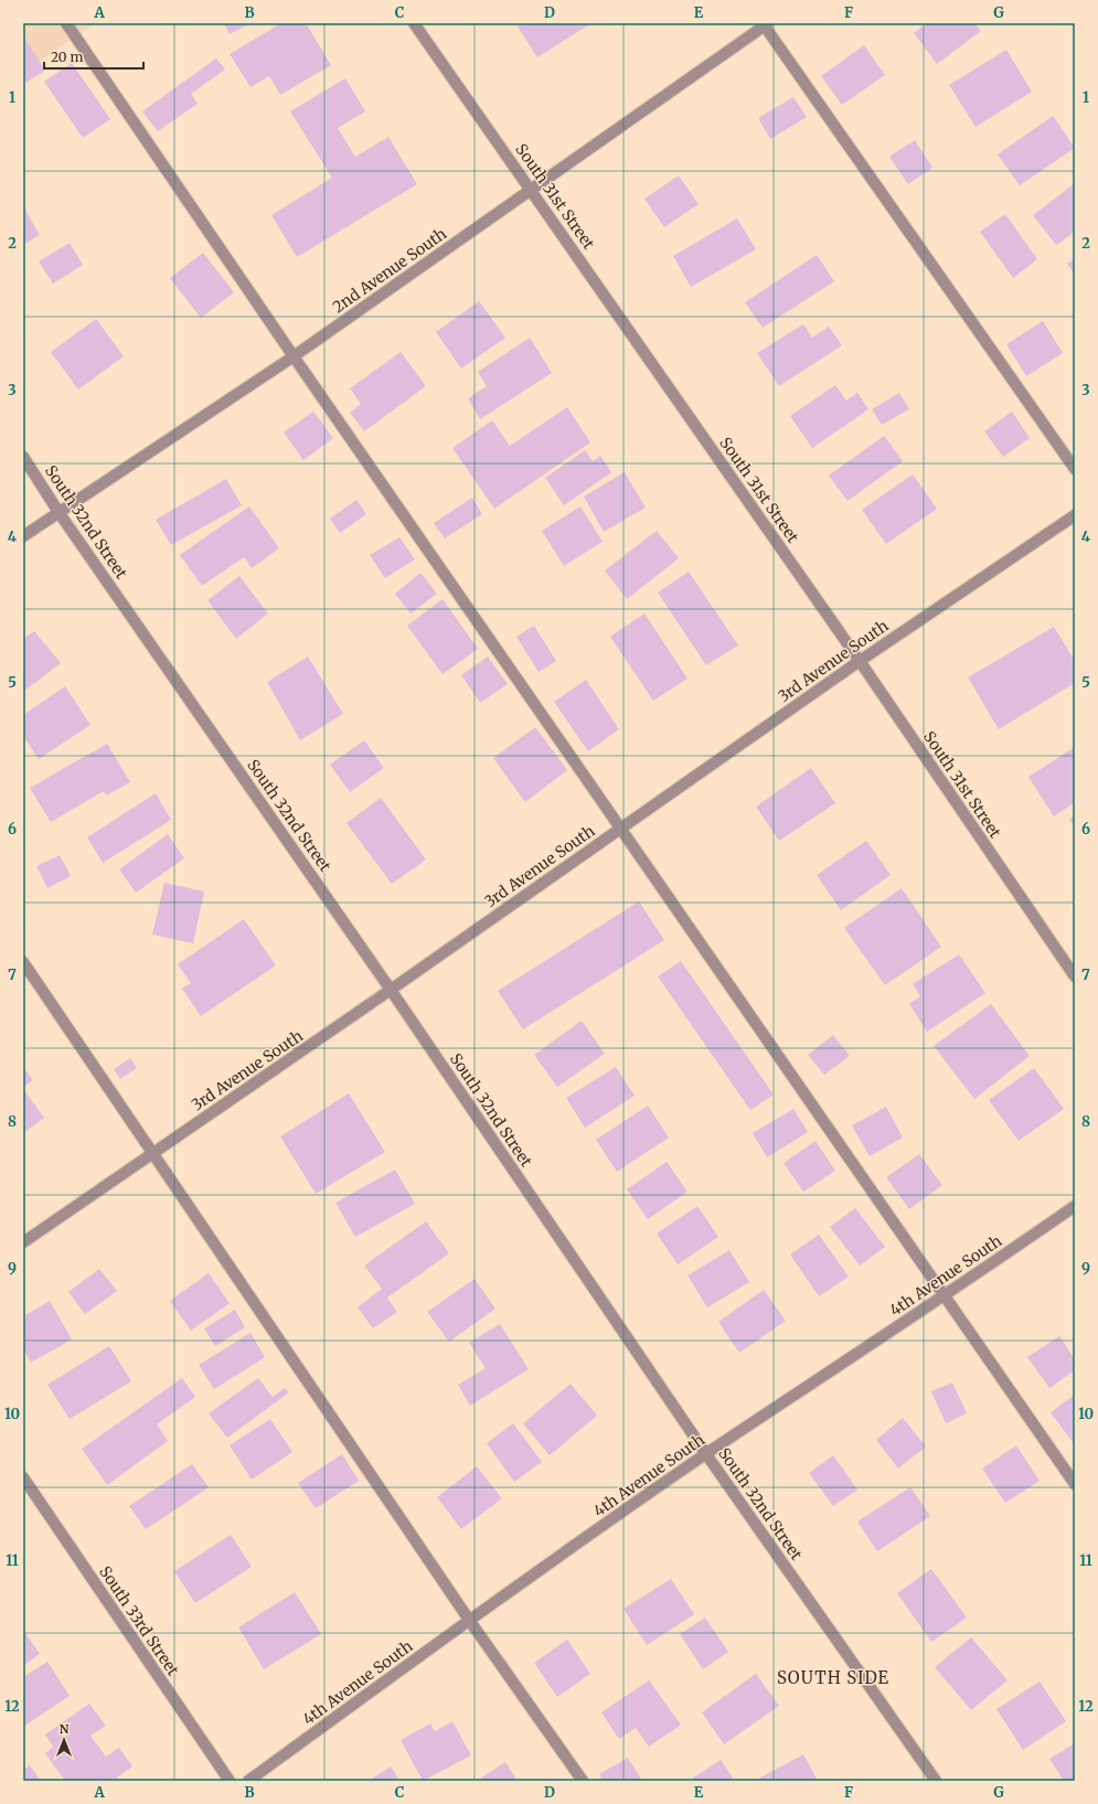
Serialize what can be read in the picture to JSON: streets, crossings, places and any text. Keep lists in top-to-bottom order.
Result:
{
  "streets": {
    "street": [
      "South 31st Street",
      "2nd Avenue South",
      "South 32nd Street",
      "3rd Avenue South",
      "4th Avenue South",
      "South 33rd Street"
    ]
  },
  "crossings": [
    ["South 31st Street", "2nd Avenue South"],
    ["South 31st Street", "3rd Avenue South"],
    ["2nd Avenue South", "South 32nd Street"],
    ["South 32nd Street", "3rd Avenue South"],
    ["South 32nd Street", "4th Avenue South"]
  ],
  "districts": ["SOUTH SIDE"],
  "scale_bar": "20 m",
  "north": "top",
  "grid": {
    "columns": [
      "A",
      "B",
      "C",
      "D",
      "E",
      "F",
      "G"
    ],
    "rows": [
      "1",
      "2",
      "3",
      "4",
      "5",
      "6",
      "7",
      "8",
      "9",
      "10",
      "11",
      "12"
    ]
  }
}
